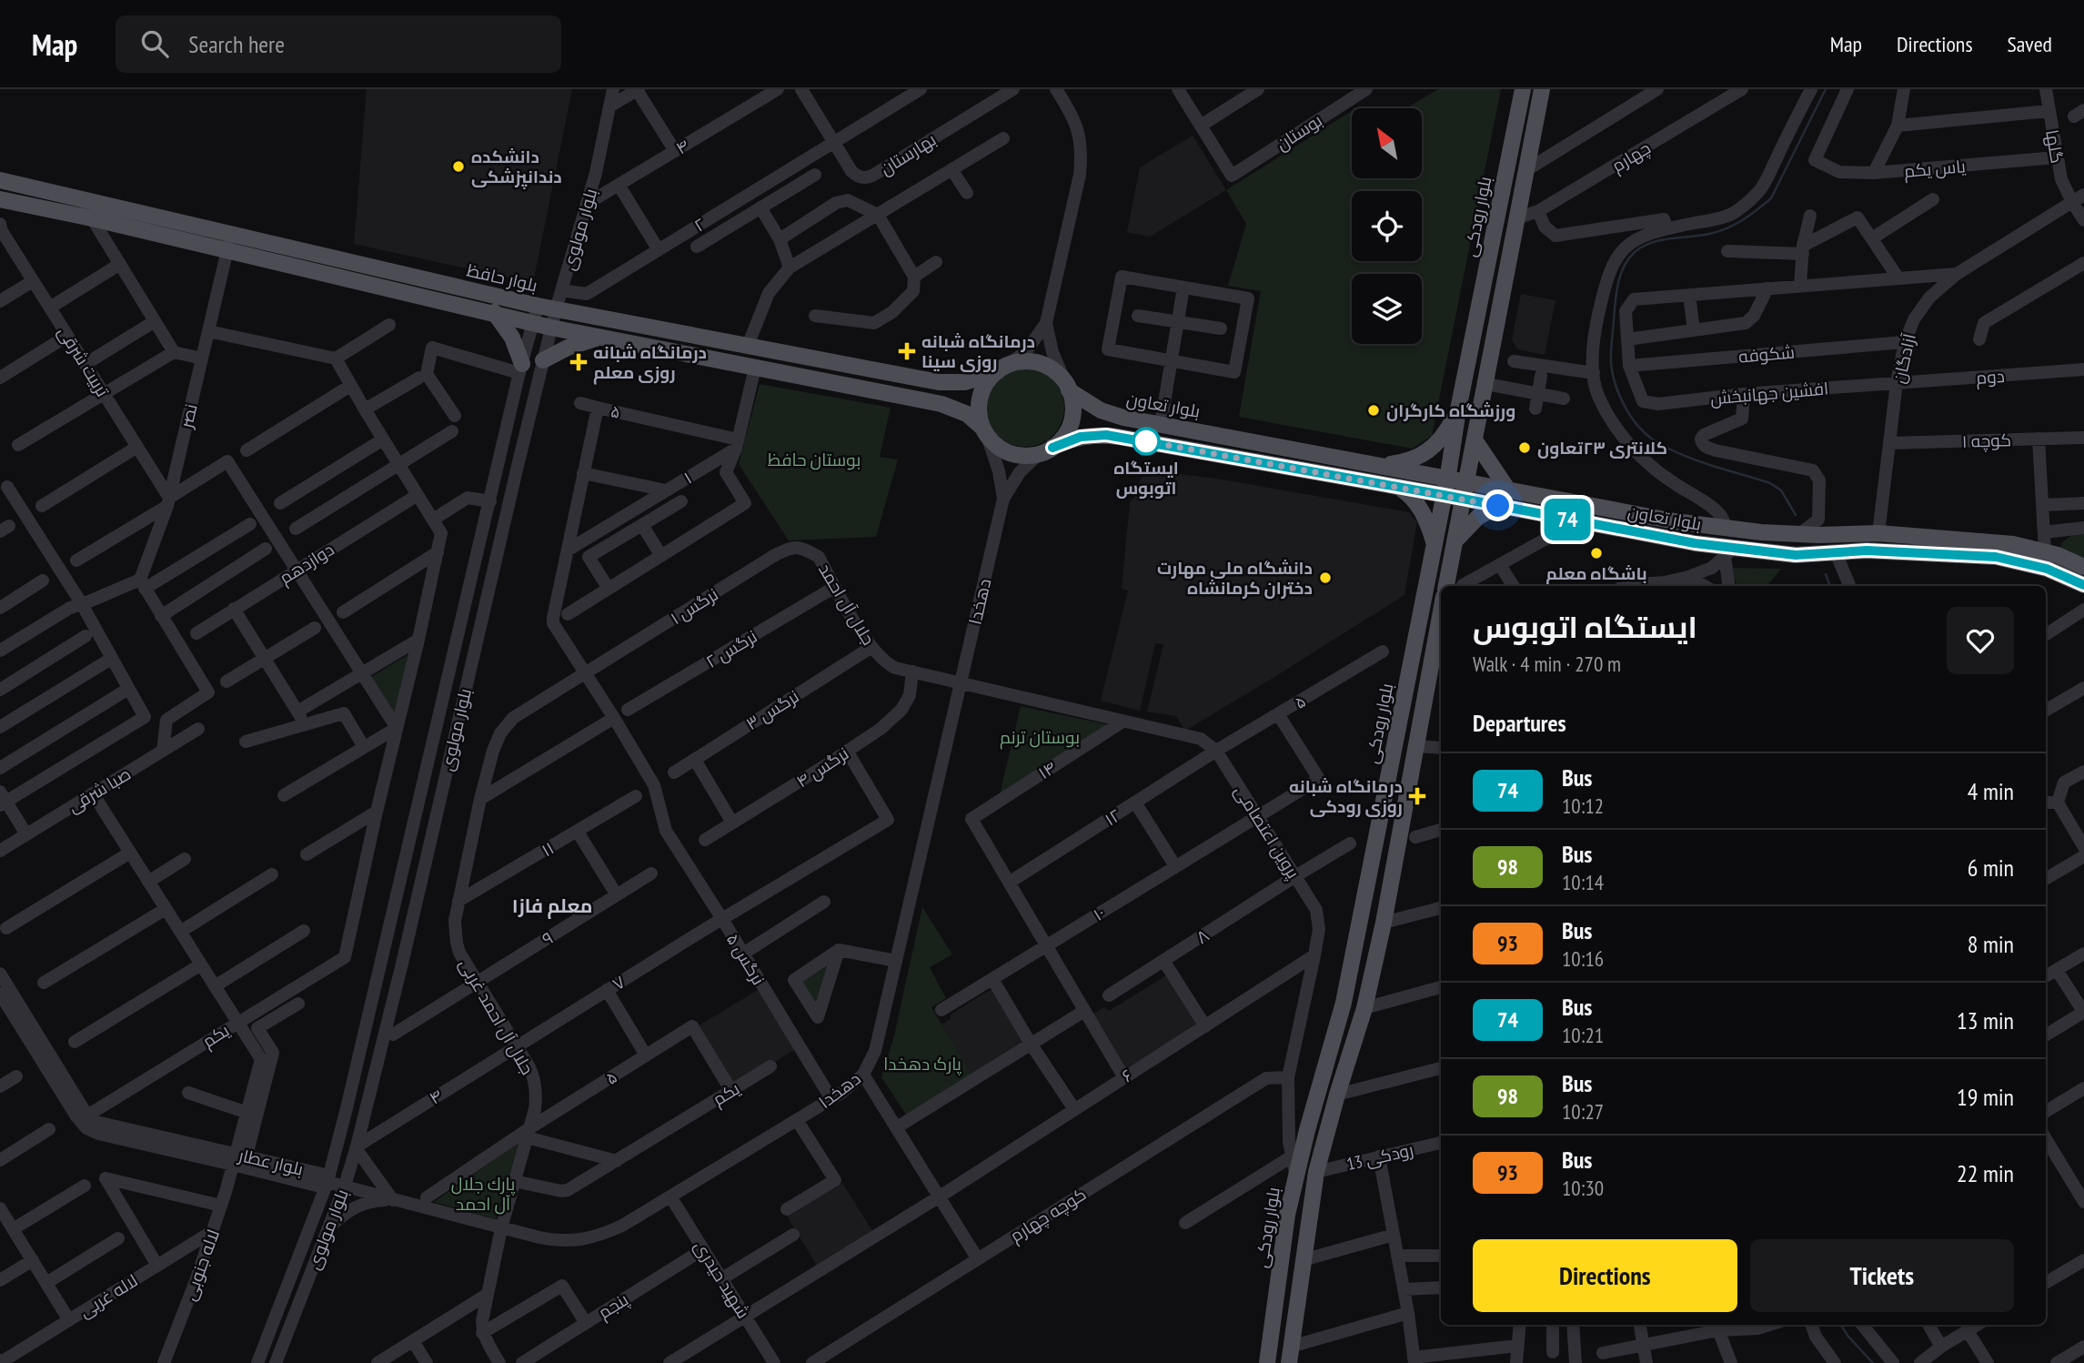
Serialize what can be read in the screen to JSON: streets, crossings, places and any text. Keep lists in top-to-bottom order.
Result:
{
  "streets": {
    "main road": ["بلوار رودکی", "بلوار حافظ", "بلوار تعاون"],
    "street": [
      "بوستان",
      "۴",
      "گلها",
      "بهارستان",
      "چهارم",
      "یاس یکم",
      "۲",
      "بلوار مولوی",
      "شکوفه",
      "آزادگان",
      "تربیت شرقی",
      "دوم",
      "افشین جهانبخش",
      "۵",
      "نصر",
      "کوچه ۱",
      "۱",
      "دوازدهم",
      "دهخدا",
      "جلال آل احمد",
      "نرگس ۱",
      "نرگس ۲",
      "نرگس ۳",
      "نرگس ۴",
      "۱۴",
      "صبا شرقی",
      "۱۲",
      "پروین اعتصامی",
      "۱۱",
      "۱۰",
      "۸",
      "۹",
      "نرگس ۵",
      "۷",
      "جلال آل احمد غربی",
      "یکم",
      "۶",
      "رودکی 13",
      "بلوار عطار",
      "کوچه چهارم",
      "لاله جنوبی",
      "شهید حیدری",
      "لاله غربی",
      "پنجم"
    ]
  },
  "crossings": [
    ["۴", "بلوار مولوی"],
    ["۴", "۷"],
    ["۴", "جلال آل احمد غربی"],
    ["گلها", "یاس یکم"],
    ["گلها", "آزادگان"],
    ["بهارستان", "۲"],
    ["بلوار رودکی", "بلوار تعاون"],
    ["بلوار رودکی", "پروین اعتصامی"],
    ["۲", "بلوار مولوی"],
    ["بلوار مولوی", "بلوار حافظ"],
    ["بلوار مولوی", "دهخدا"],
    ["بلوار مولوی", "بلوار عطار"],
    ["بلوار حافظ", "بلوار تعاون"],
    ["بلوار حافظ", "نصر"],
    ["شکوفه", "آزادگان"],
    ["شکوفه", "افشین جهانبخش"],
    ["آزادگان", "دوم"],
    ["آزادگان", "افشین جهانبخش"],
    ["آزادگان", "بلوار تعاون"],
    ["آزادگان", "کوچه ۱"],
    ["تربیت شرقی", "نصر"],
    ["دوم", "افشین جهانبخش"],
    ["۵", "۱"],
    ["۵", "نرگس ۱"],
    ["۵", "۱۲"],
    ["۵", "پروین اعتصامی"],
    ["۵", "۱۰"],
    ["۵", "نرگس ۵"],
    ["۵", "۷"],
    ["۵", "جلال آل احمد غربی"],
    ["۵", "یکم"],
    ["دهخدا", "جلال آل احمد"],
    ["دهخدا", "نرگس ۵"],
    ["دهخدا", "جلال آل احمد غربی"],
    ["دهخدا", "بلوار عطار"],
    ["دهخدا", "شهید حیدری"],
    ["جلال آل احمد", "نرگس ۱"],
    ["جلال آل احمد", "نرگس ۲"],
    ["جلال آل احمد", "نرگس ۳"],
    ["جلال آل احمد", "نرگس ۴"],
    ["نرگس ۱", "۱۱"],
    ["نرگس ۱", "جلال آل احمد غربی"],
    ["نرگس ۴", "نرگس ۵"],
    ["۱۴", "۱۲"],
    ["۱۲", "پروین اعتصامی"],
    ["پروین اعتصامی", "۱۰"],
    ["پروین اعتصامی", "۸"],
    ["پروین اعتصامی", "۶"],
    ["پروین اعتصامی", "کوچه چهارم"],
    ["۹", "جلال آل احمد غربی"],
    ["نرگس ۵", "۷"],
    ["۷", "جلال آل احمد غربی"],
    ["جلال آل احمد غربی", "یکم"],
    ["یکم", "بلوار عطار"],
    ["۶", "شهید حیدری"],
    ["بلوار عطار", "لاله جنوبی"],
    ["لاله جنوبی", "لاله غربی"],
    ["شهید حیدری", "پنجم"]
  ],
  "districts": ["معلم فاز۱"],
  "parks": [
    "بوستان حافظ",
    "بوستان ترنم",
    "پارک دهخدا",
    "پارك جلال آل احمد"
  ],
  "places": {
    "other": [
      "دانشکده دندانپزشکی",
      "ورزشگاه کارگران",
      "ایستگاه اتوبوس",
      "کلانتری ۲۳تعاون",
      "باشگاه معلم",
      "دانشگاه ملی مهارت دختران کرمانشاه"
    ],
    "health": ["درمانگاه شبانه روزی سینا", "درمانگاه شبانه روزی معلم", "درمانگاه شبانه روزی رودکی"]
  },
  "lines": ["bus line 74"],
  "north": "top left",
  "page": {
    "header": "Map",
    "search": "Search here",
    "nav": ["Map", "Directions", "Saved"],
    "on_map": "74",
    "heading": [
      ["ایستگاه اتوبوس", "Walk · 4 min · 270 m"],
      "Departures"
    ],
    "list": [
      {
        "mark": "74",
        "name": "Bus",
        "note": "10:12",
        "value": "4 min"
      },
      {
        "mark": "98",
        "name": "Bus",
        "note": "10:14",
        "value": "6 min"
      },
      {
        "mark": "93",
        "name": "Bus",
        "note": "10:16",
        "value": "8 min"
      },
      {
        "mark": "74",
        "name": "Bus",
        "note": "10:21",
        "value": "13 min"
      },
      {
        "mark": "98",
        "name": "Bus",
        "note": "10:27",
        "value": "19 min"
      },
      {
        "mark": "93",
        "name": "Bus",
        "note": "10:30",
        "value": "22 min"
      }
    ],
    "buttons": ["Directions", "Tickets"]
  }
}
